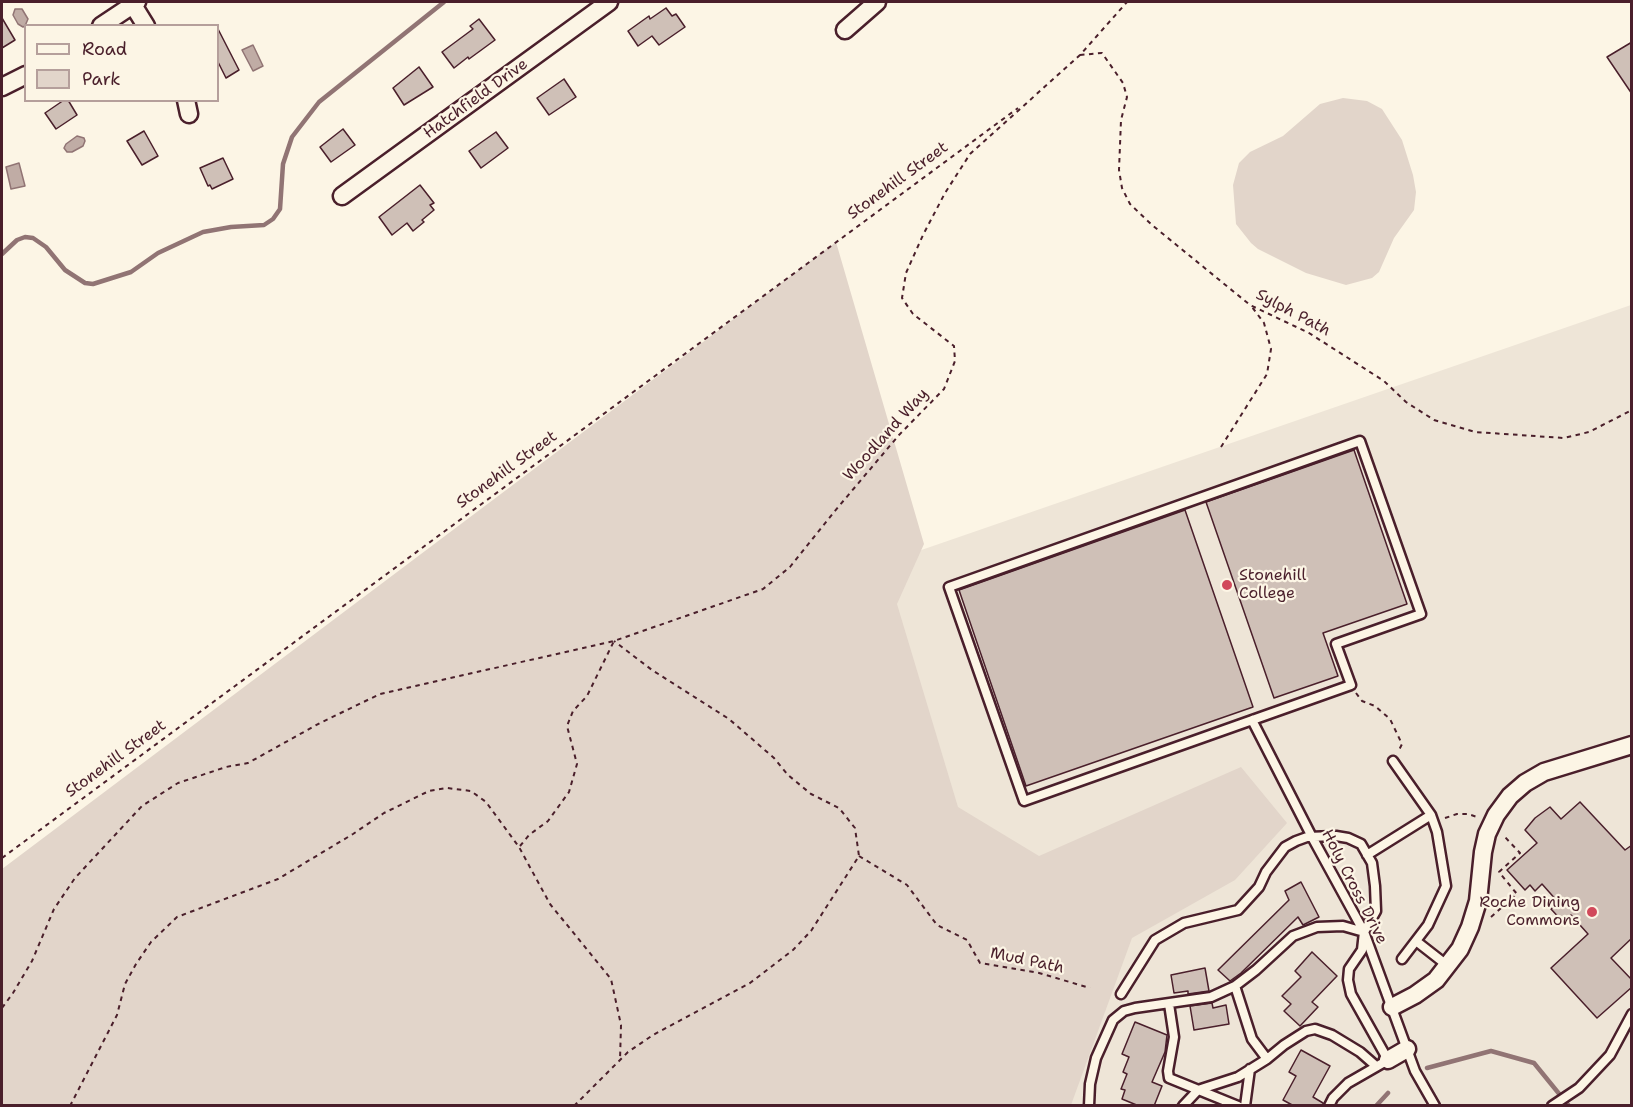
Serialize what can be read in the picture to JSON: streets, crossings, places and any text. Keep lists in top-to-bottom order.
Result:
{
  "streets": {
    "street": ["Hatchfield Drive"],
    "lane": ["Holy Cross Drive"],
    "path": [
      "Stonehill Street",
      "Sylph Path",
      "Woodland Way",
      "Mud Path"
    ]
  },
  "crossings": [
    ["Stonehill Street", "Woodland Way"]
  ],
  "places": ["Stonehill College", "Roche Dining Commons"],
  "legend": ["Road", "Park"]
}
